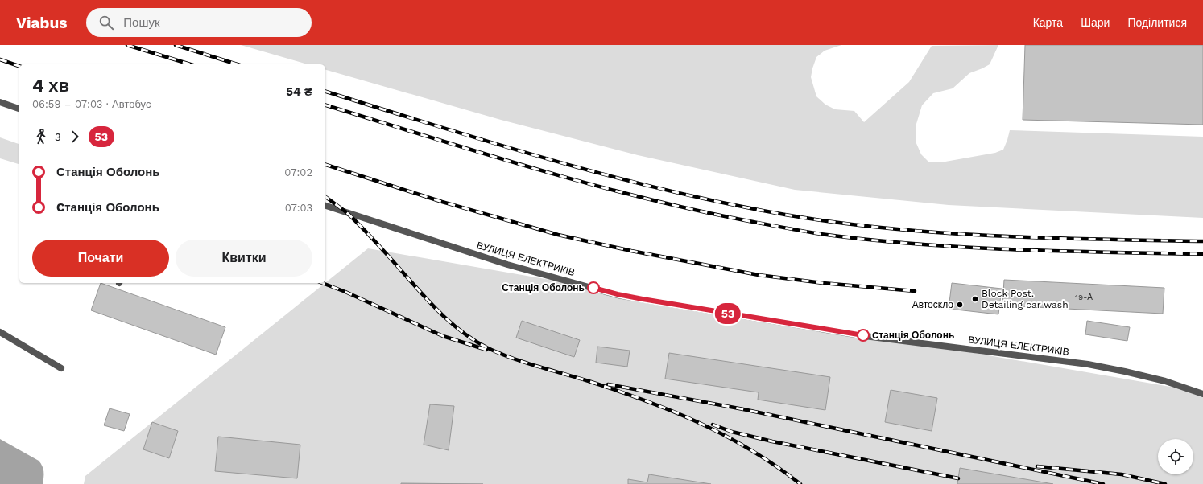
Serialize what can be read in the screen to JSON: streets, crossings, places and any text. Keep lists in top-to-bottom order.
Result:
{
  "streets": {
    "street": ["ВУЛИЦЯ ЕЛЕКТРИКІВ"]
  },
  "places": [
    "Станція Оболонь",
    "Block Post. Detailing car wash",
    "Автоскло",
    "Cтанція Оболонь"
  ],
  "lines": ["bus line 53"],
  "house_numbers": ["19-А"],
  "page": {
    "header": "Viabus",
    "search": "Пошук",
    "nav": ["Карта", "Шари", "Поділитися"],
    "on_map": "53",
    "heading": ["4 хв", "06:59 – 07:03 · Автобус", "54 ₴"],
    "legs": ["3", "53"],
    "list": [
      {
        "name": "Станція Оболонь",
        "value": "07:02"
      },
      {
        "name": "Cтанція Оболонь",
        "value": "07:03"
      }
    ],
    "buttons": ["Почати", "Квитки"]
  }
}
